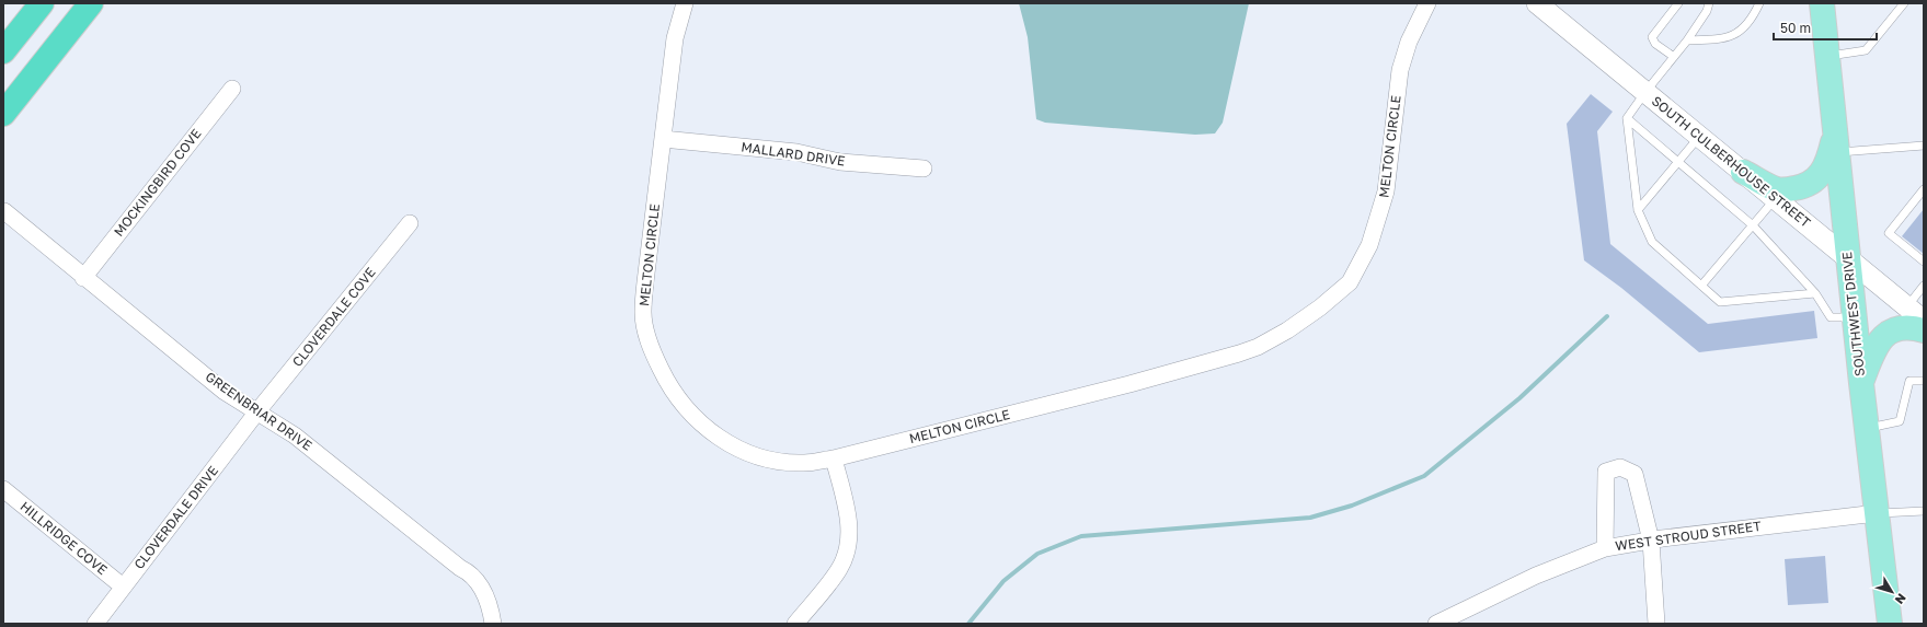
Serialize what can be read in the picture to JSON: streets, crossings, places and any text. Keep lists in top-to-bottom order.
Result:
{
  "streets": {
    "main road": ["SOUTHWEST DRIVE"],
    "street": [
      "MELTON CIRCLE",
      "MALLARD DRIVE",
      "SOUTH CULBERHOUSE STREET",
      "MOCKINGBIRD COVE",
      "CLOVERDALE COVE",
      "GREENBRIAR DRIVE",
      "CLOVERDALE DRIVE",
      "WEST STROUD STREET",
      "HILLRIDGE COVE"
    ]
  },
  "crossings": [
    ["MELTON CIRCLE", "MALLARD DRIVE"],
    ["SOUTH CULBERHOUSE STREET", "SOUTHWEST DRIVE"],
    ["MOCKINGBIRD COVE", "GREENBRIAR DRIVE"],
    ["SOUTHWEST DRIVE", "WEST STROUD STREET"],
    ["CLOVERDALE COVE", "GREENBRIAR DRIVE"],
    ["CLOVERDALE COVE", "CLOVERDALE DRIVE"],
    ["GREENBRIAR DRIVE", "CLOVERDALE DRIVE"],
    ["CLOVERDALE DRIVE", "HILLRIDGE COVE"]
  ],
  "scale_bar": "50 m",
  "north": "bottom right"
}
